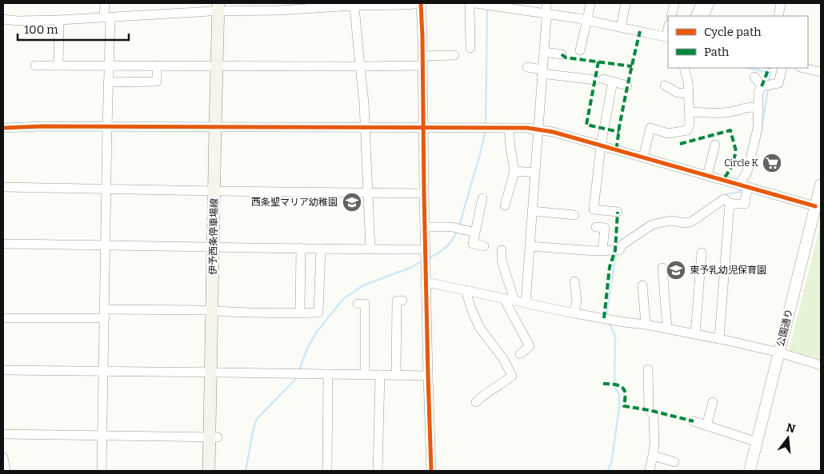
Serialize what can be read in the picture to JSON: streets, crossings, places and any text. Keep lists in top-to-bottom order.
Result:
{
  "streets": {
    "main road": ["伊予西条停車場線"],
    "street": ["公園通り"]
  },
  "places": {
    "supermarket": ["Circle K"],
    "school or university": ["西条聖マリア幼稚園", "東予乳幼児保育園"]
  },
  "legend": ["Cycle path", "Path"],
  "scale_bar": "100 m",
  "north": "top"
}
